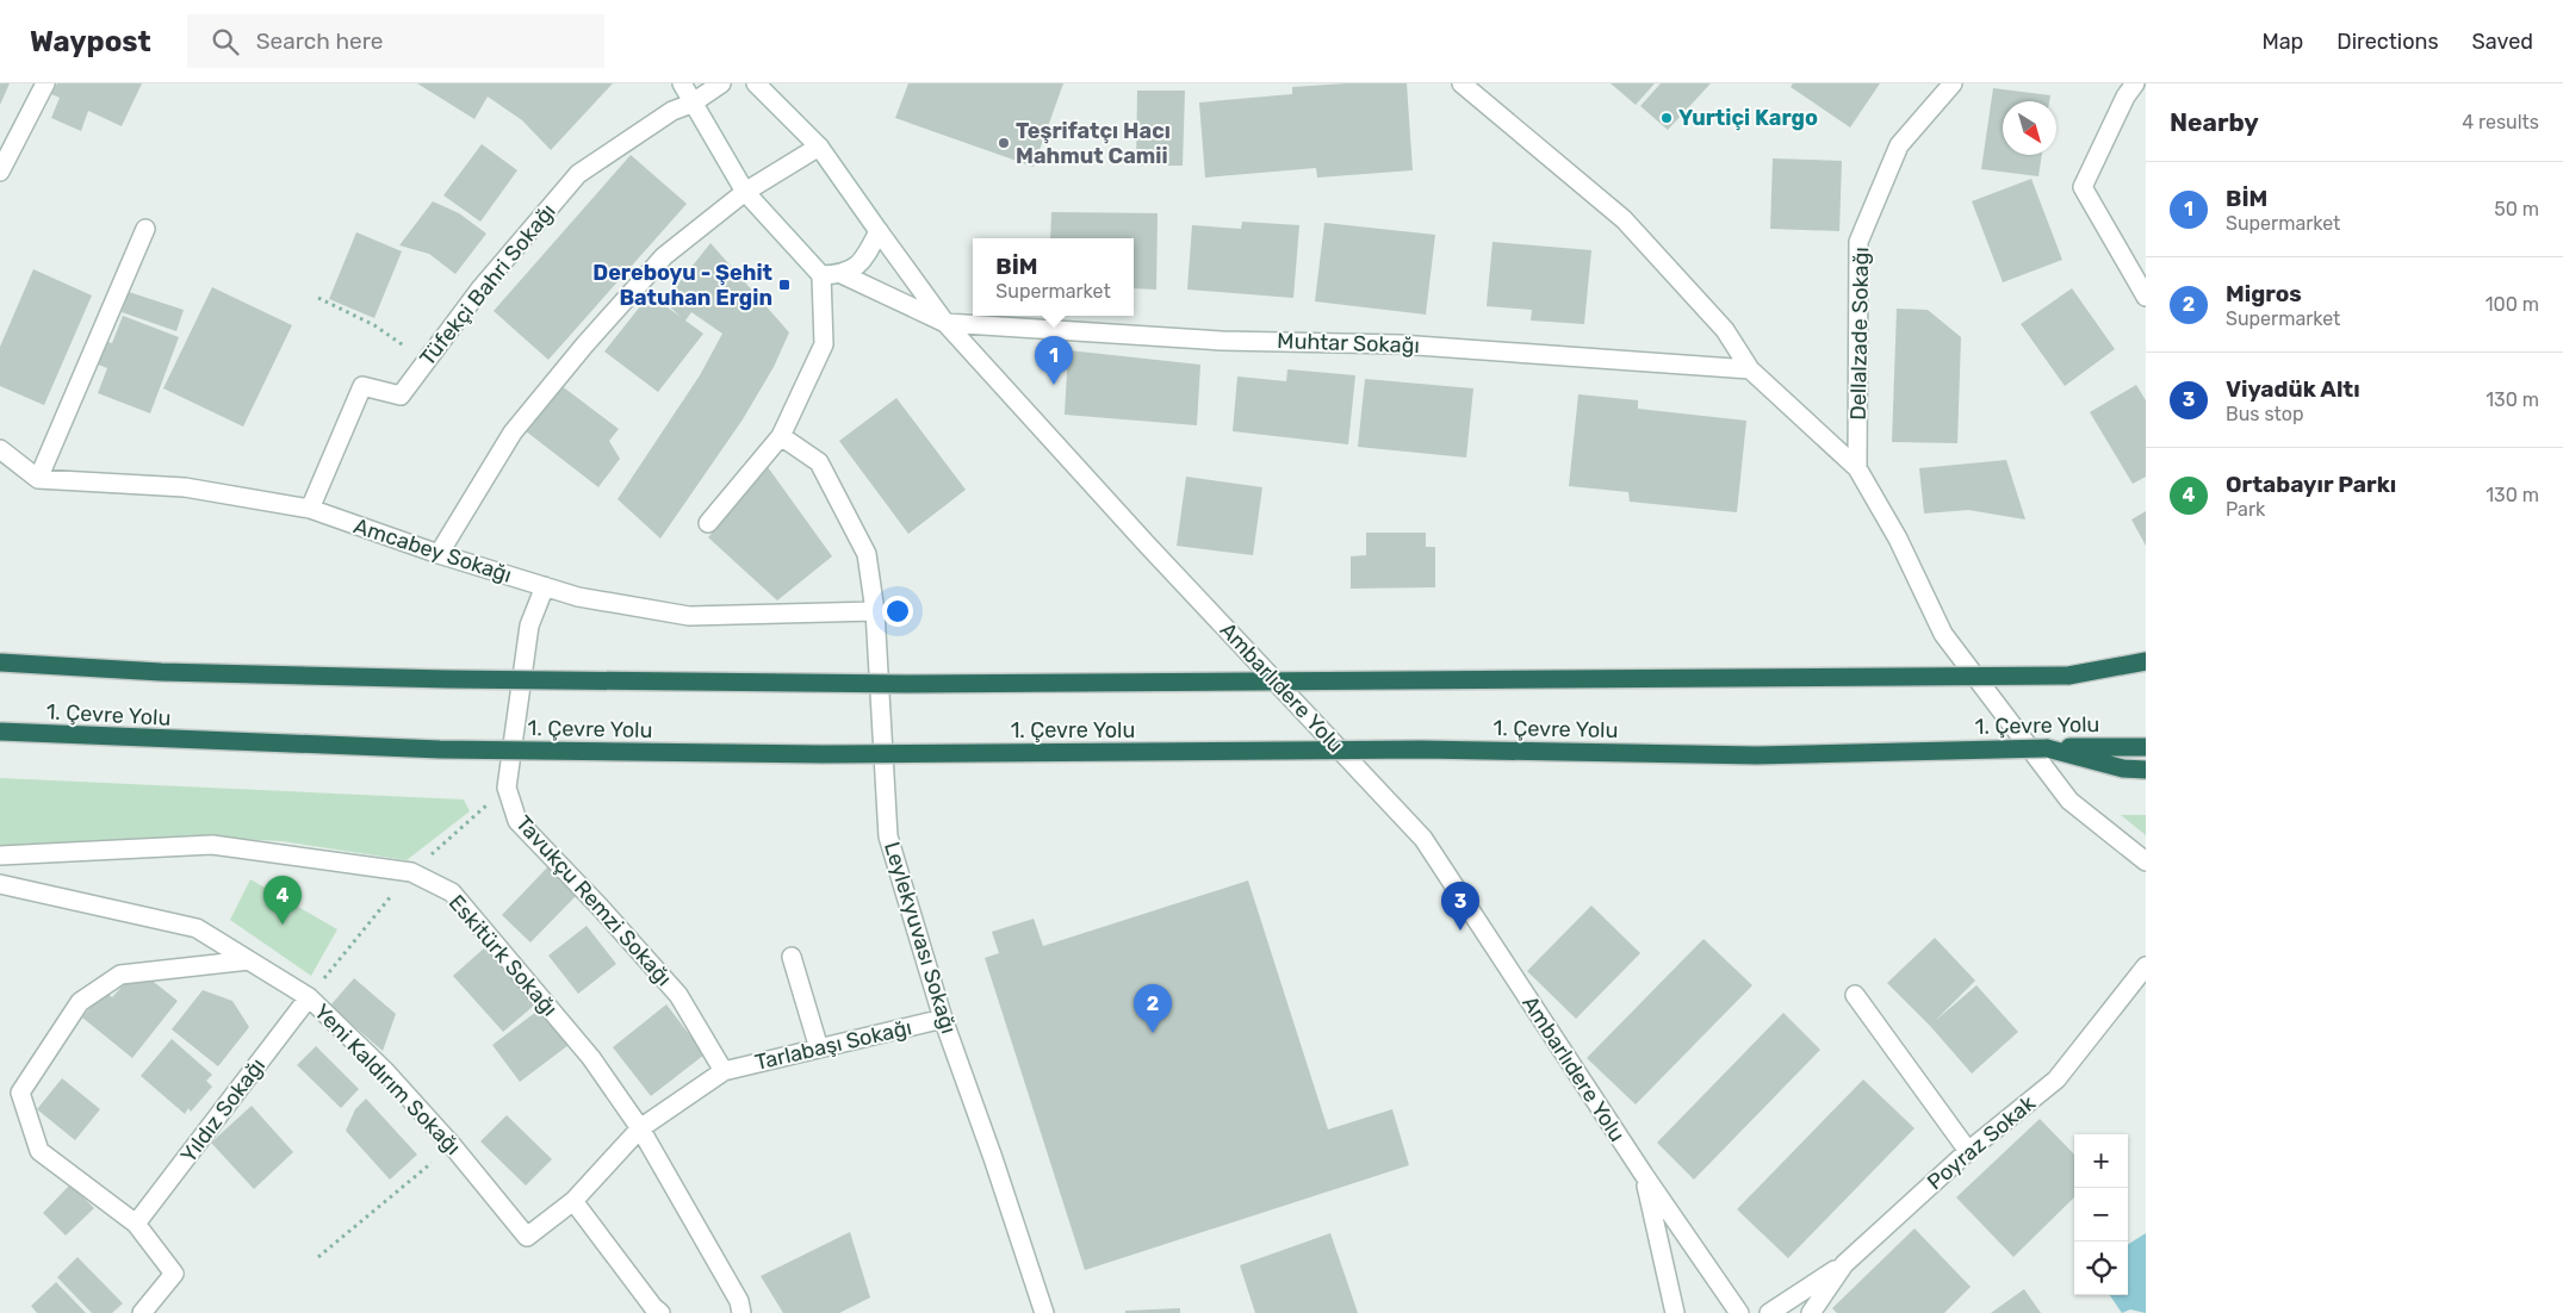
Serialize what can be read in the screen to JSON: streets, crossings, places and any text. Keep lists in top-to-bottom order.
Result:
{
  "streets": {
    "highway": ["1. Çevre Yolu"],
    "street": [
      "Tüfekçi Bahri Sokağı",
      "Dellalzade Sokağı",
      "Muhtar Sokağı",
      "Amcabey Sokağı",
      "Ambarlıdere Yolu",
      "Tavukçu Remzi Sokağı",
      "Leylekyuvası Sokağı",
      "Eskitürk Sokağı",
      "Tarlabaşı Sokağı",
      "Yeni Kaldırım Sokağı",
      "Yıldız Sokağı",
      "Poyraz Sokak"
    ]
  },
  "crossings": [
    ["Tüfekçi Bahri Sokağı", "Amcabey Sokağı"],
    ["Muhtar Sokağı", "Ambarlıdere Yolu"],
    ["Amcabey Sokağı", "Tavukçu Remzi Sokağı"],
    ["Amcabey Sokağı", "Leylekyuvası Sokağı"],
    ["Tavukçu Remzi Sokağı", "Tarlabaşı Sokağı"],
    ["Leylekyuvası Sokağı", "Tarlabaşı Sokağı"],
    ["Yeni Kaldırım Sokağı", "Yıldız Sokağı"]
  ],
  "places": {
    "other": ["Yurtiçi Kargo", "Teşrifatçı Hacı Mahmut Camii"],
    "transit": ["Dereboyu - Şehit Batuhan Ergin"]
  },
  "north": "bottom right",
  "page": {
    "header": "Waypost",
    "search": "Search here",
    "nav": ["Map", "Directions", "Saved"],
    "heading": ["Nearby", "4 results"],
    "list": [
      {
        "mark": "1",
        "name": "BİM",
        "note": "Supermarket",
        "value": "50 m"
      },
      {
        "mark": "2",
        "name": "Migros",
        "note": "Supermarket",
        "value": "100 m"
      },
      {
        "mark": "3",
        "name": "Viyadük Altı",
        "note": "Bus stop",
        "value": "130 m"
      },
      {
        "mark": "4",
        "name": "Ortabayır Parkı",
        "note": "Park",
        "value": "130 m"
      }
    ],
    "popup": ["BİM", "Supermarket"],
    "pins": [
      "1",
      "4",
      "3",
      "2"
    ],
    "map_buttons": ["+", "−"]
  }
}
